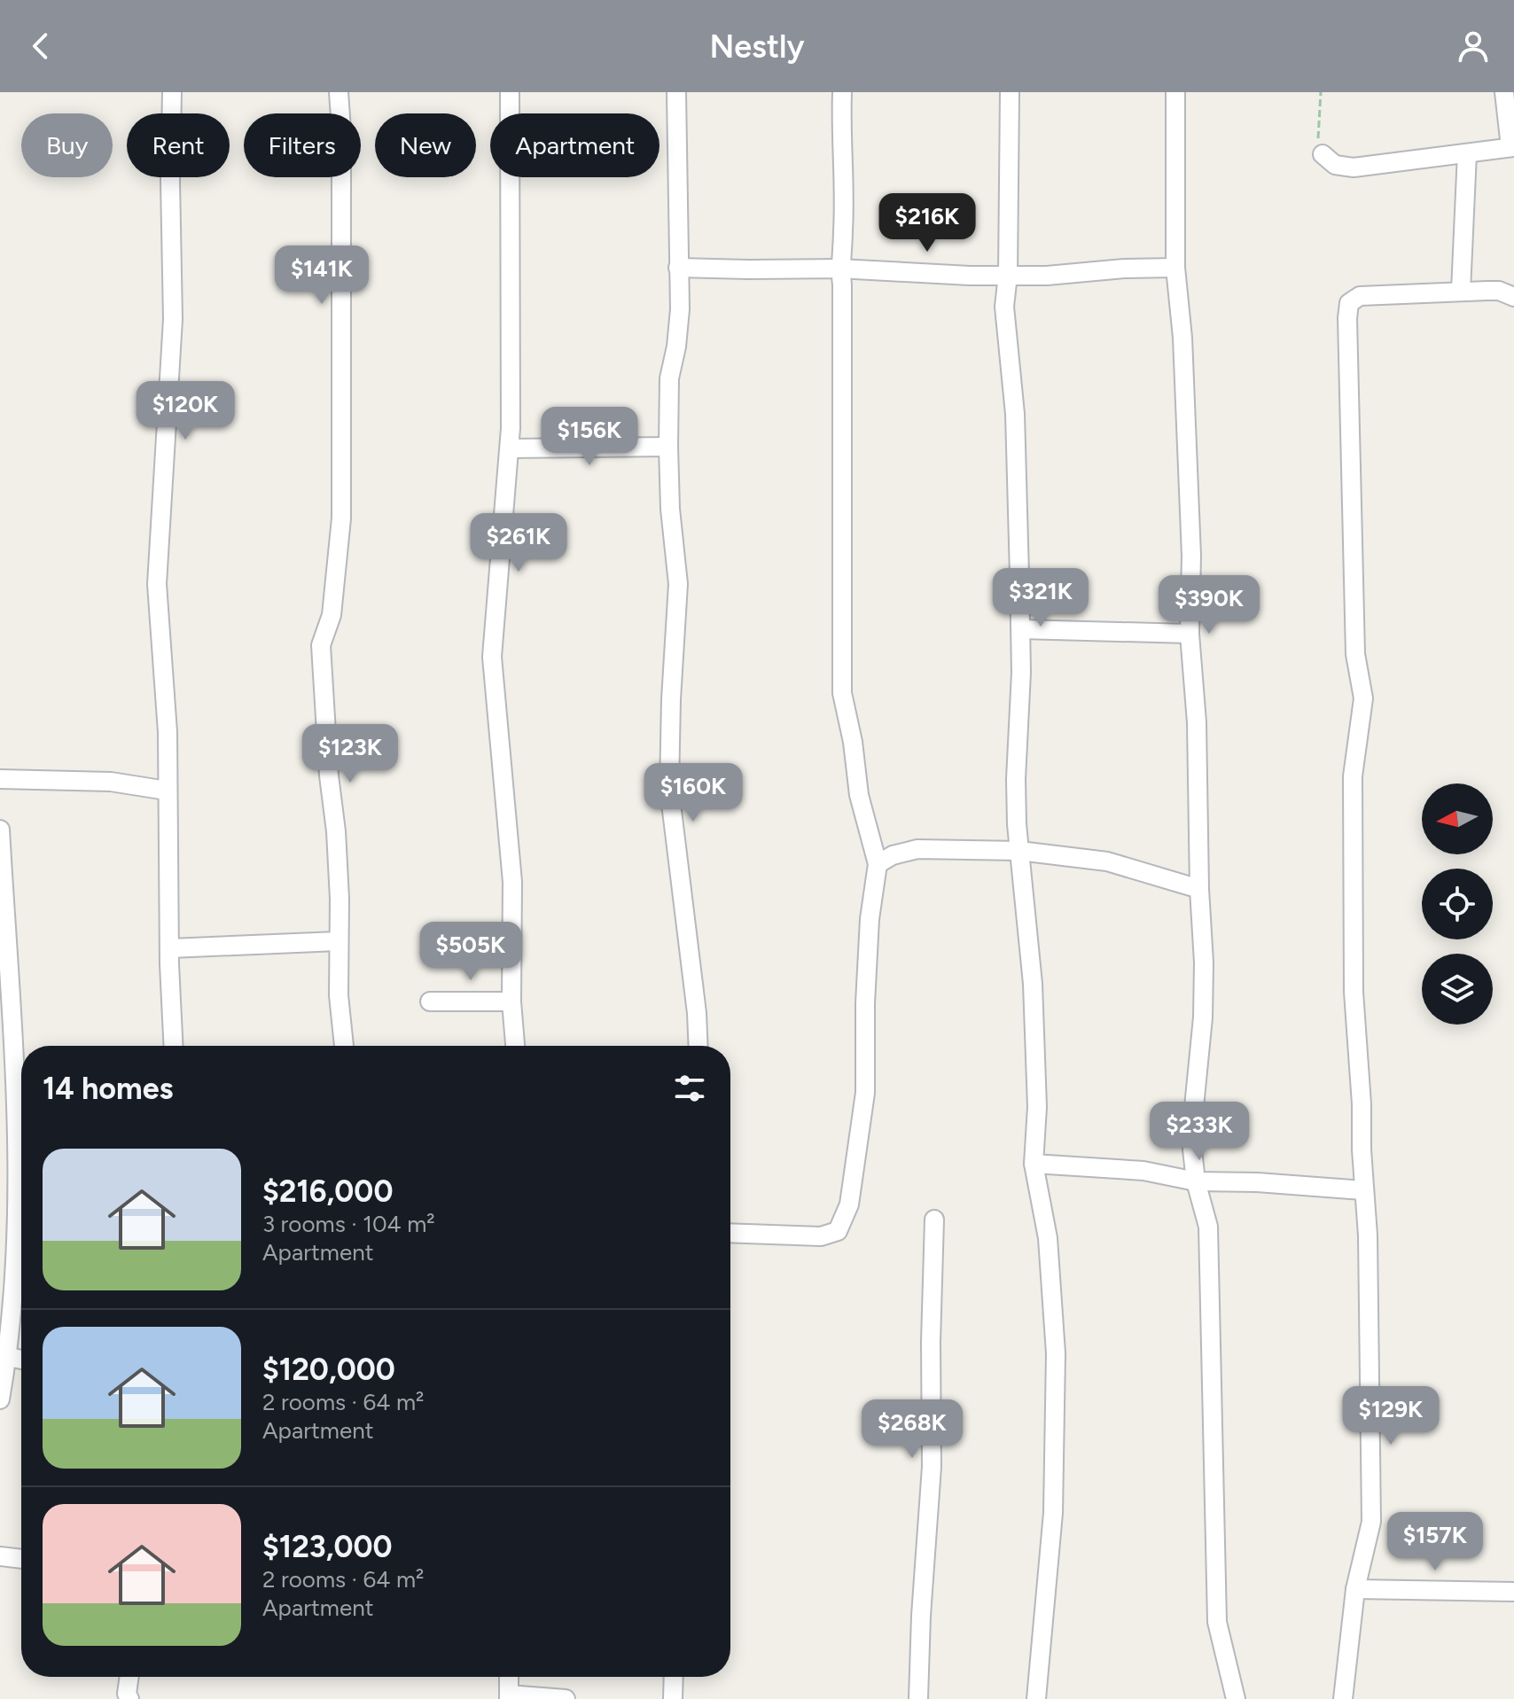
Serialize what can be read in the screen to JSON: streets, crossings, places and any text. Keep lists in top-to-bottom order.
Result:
{
  "north": "left",
  "page": {
    "header": "Nestly",
    "chip": [
      "Buy",
      "Rent",
      "Filters",
      "New",
      "Apartment"
    ],
    "price": [
      "$216K",
      "$141K",
      "$120K",
      "$156K",
      "$261K",
      "$321K",
      "$390K",
      "$123K",
      "$160K",
      "$505K",
      "$233K",
      "$129K",
      "$268K",
      "$157K"
    ],
    "heading": "14 homes",
    "list": [
      {
        "name": "$216,000",
        "note": "3 rooms · 104 m² · Apartment"
      },
      {
        "name": "$120,000",
        "note": "2 rooms · 64 m² · Apartment"
      },
      {
        "name": "$123,000",
        "note": "2 rooms · 64 m² · Apartment"
      }
    ]
  }
}
